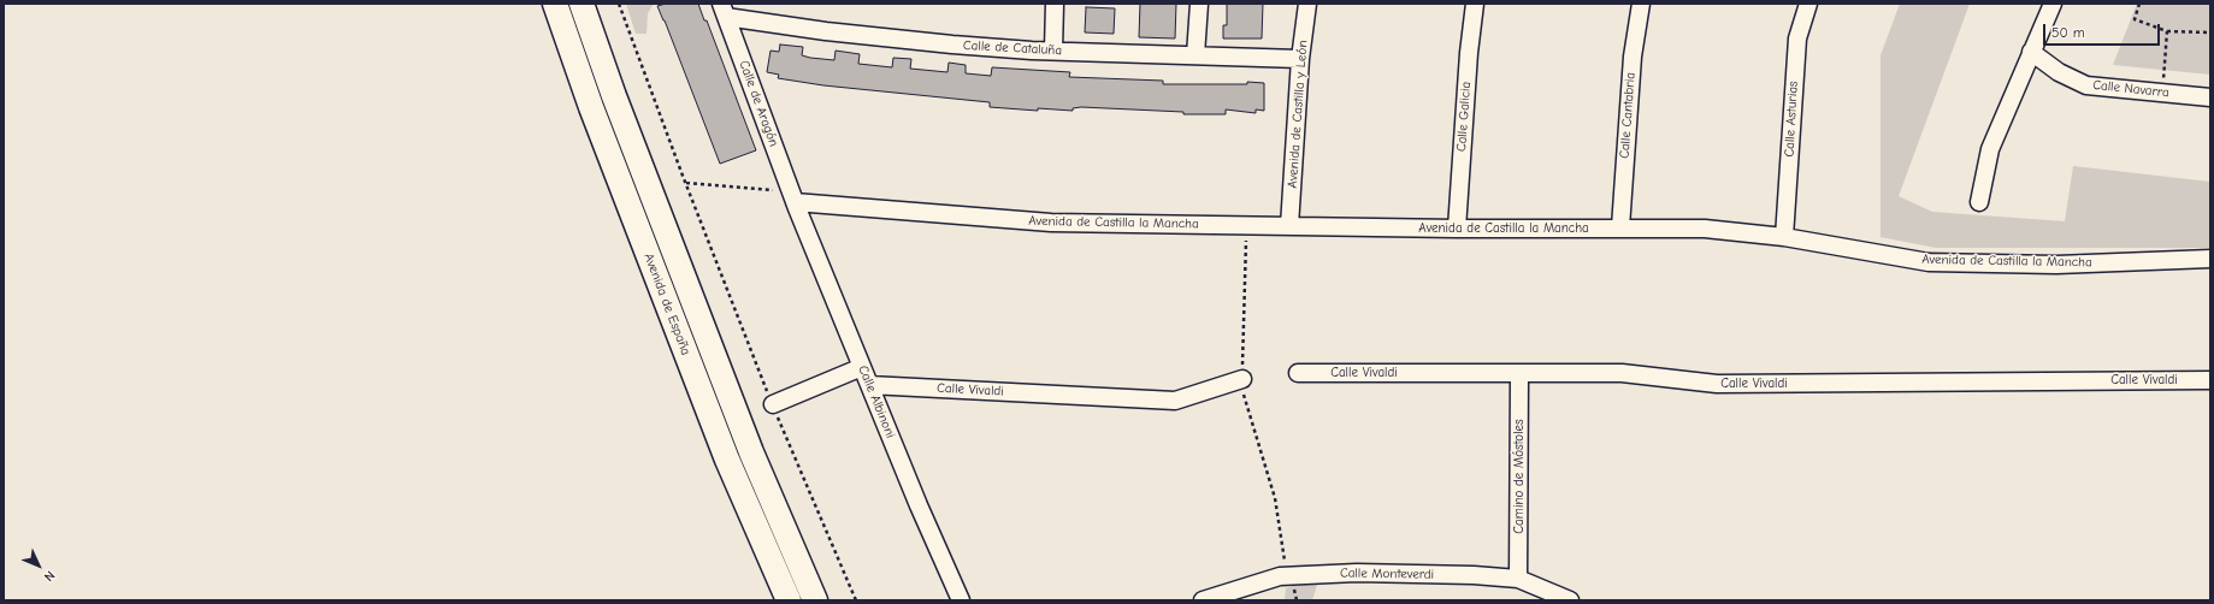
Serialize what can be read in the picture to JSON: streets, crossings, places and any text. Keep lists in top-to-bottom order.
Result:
{
  "streets": {
    "main road": ["Avenida de España"],
    "street": [
      "Calle de Cataluña",
      "Calle Navarra",
      "Calle de Aragón",
      "Avenida de Castilla y León",
      "Calle Cantabria",
      "Calle Galicia",
      "Calle Asturias",
      "Avenida de Castilla la Mancha",
      "Calle Vivaldi",
      "Calle Albinoni",
      "Camino de Móstoles",
      "Calle Monteverdi"
    ]
  },
  "crossings": [
    ["Calle de Cataluña", "Calle de Aragón"],
    ["Calle de Cataluña", "Avenida de Castilla y León"],
    ["Calle de Aragón", "Avenida de Castilla la Mancha"],
    ["Calle de Aragón", "Calle Albinoni"],
    ["Avenida de Castilla y León", "Avenida de Castilla la Mancha"],
    ["Calle Cantabria", "Avenida de Castilla la Mancha"],
    ["Calle Galicia", "Avenida de Castilla la Mancha"],
    ["Calle Asturias", "Avenida de Castilla la Mancha"],
    ["Avenida de Castilla la Mancha", "Calle Albinoni"],
    ["Calle Vivaldi", "Calle Albinoni"],
    ["Calle Vivaldi", "Camino de Móstoles"],
    ["Camino de Móstoles", "Calle Monteverdi"]
  ],
  "scale_bar": "50 m",
  "north": "bottom right"
}
